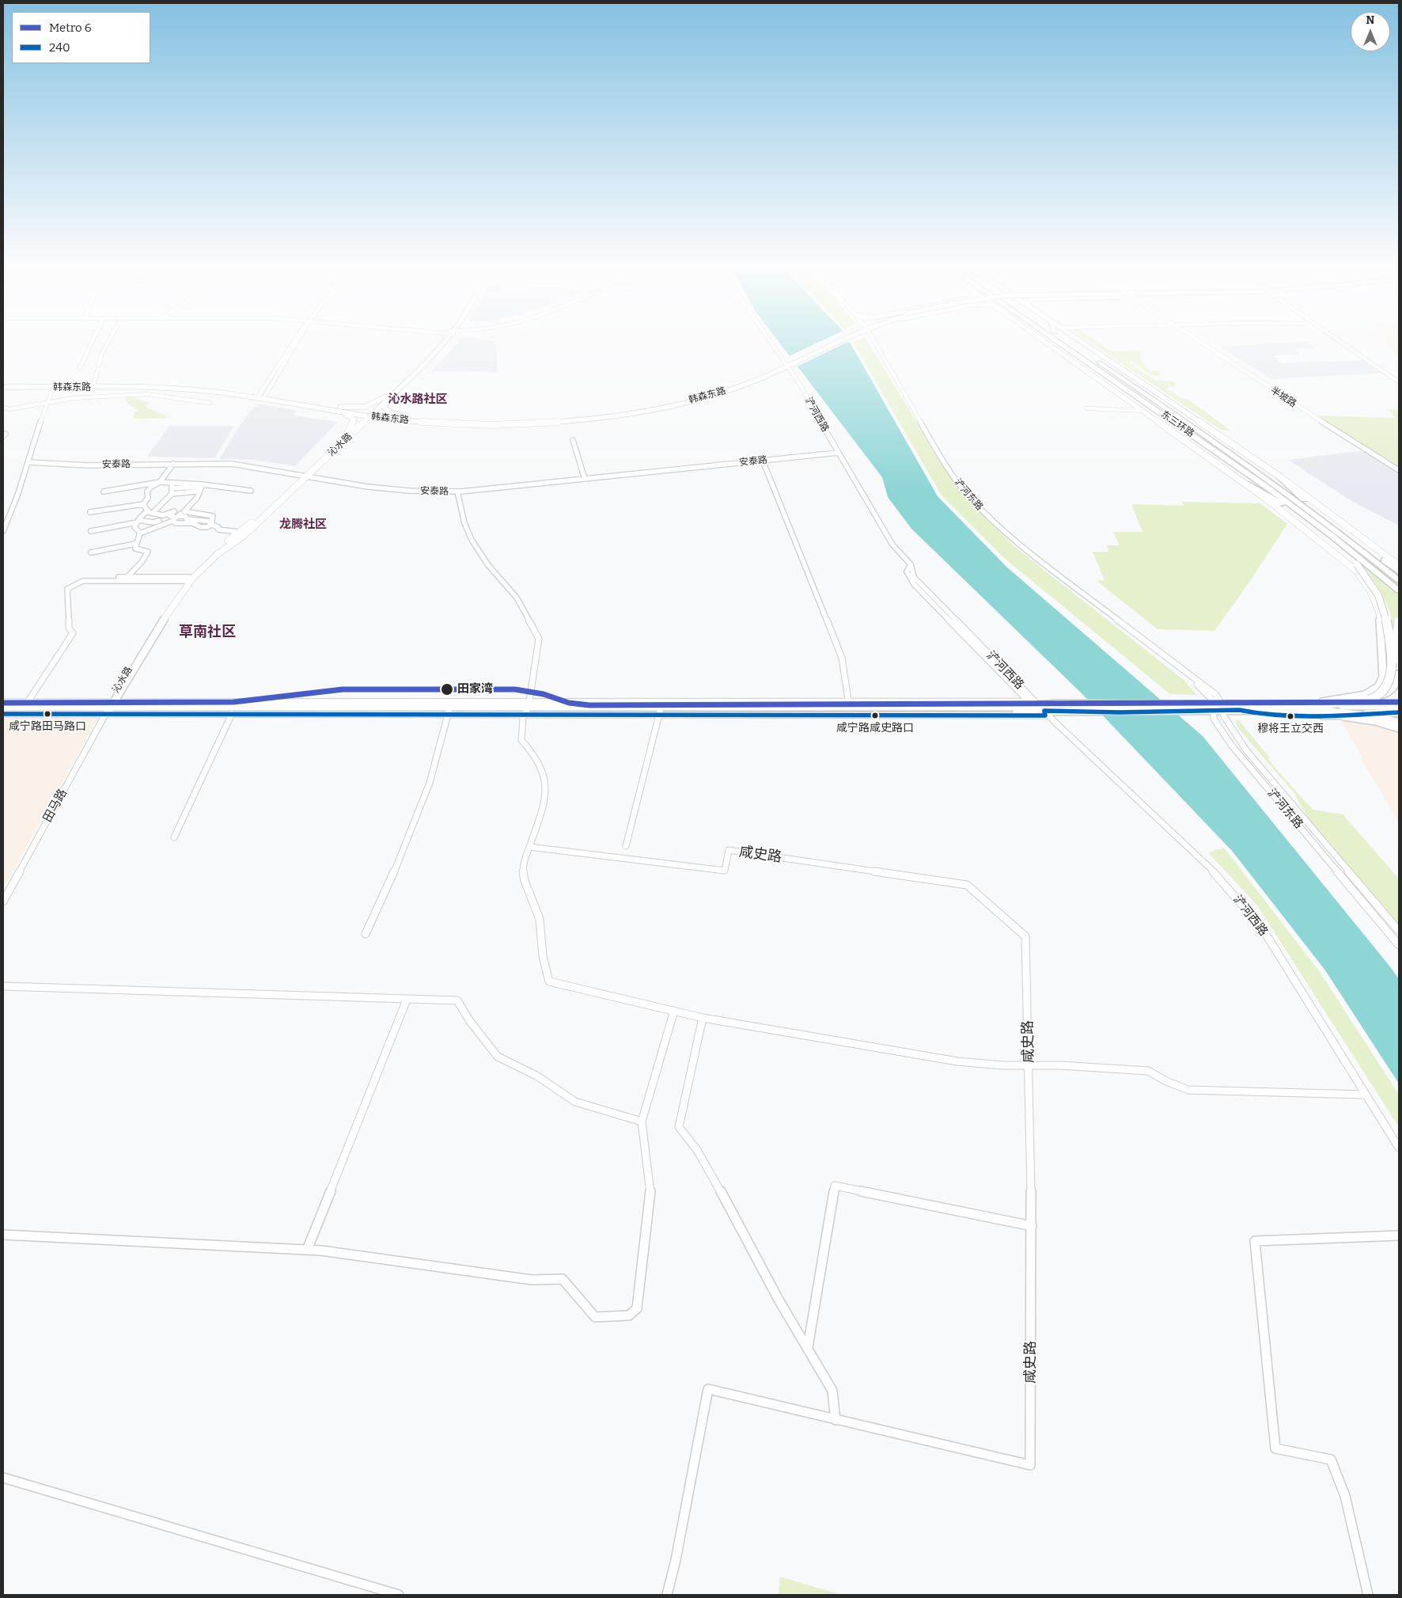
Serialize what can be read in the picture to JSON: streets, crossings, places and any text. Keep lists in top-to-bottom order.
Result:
{
  "streets": {
    "highway": ["东三环路"],
    "main road": ["韩森东路", "沁水路"],
    "street": [
      "半坡路",
      "浐河西路",
      "安泰路",
      "浐河东路",
      "田马路",
      "咸史路"
    ]
  },
  "crossings": [
    ["韩森东路", "浐河西路"],
    ["韩森东路", "沁水路"],
    ["浐河西路", "安泰路"],
    ["沁水路", "安泰路"],
    ["沁水路", "田马路"]
  ],
  "districts": ["沁水路社区", "龙腾社区", "草南社区"],
  "places": [
    "田家湾",
    "咸宁路田马路口",
    "咸宁路咸史路口",
    "穆将王立交西"
  ],
  "lines": ["metro line 6", "transit line 240"],
  "legend": ["Metro 6", "240"],
  "north": "top"
}
